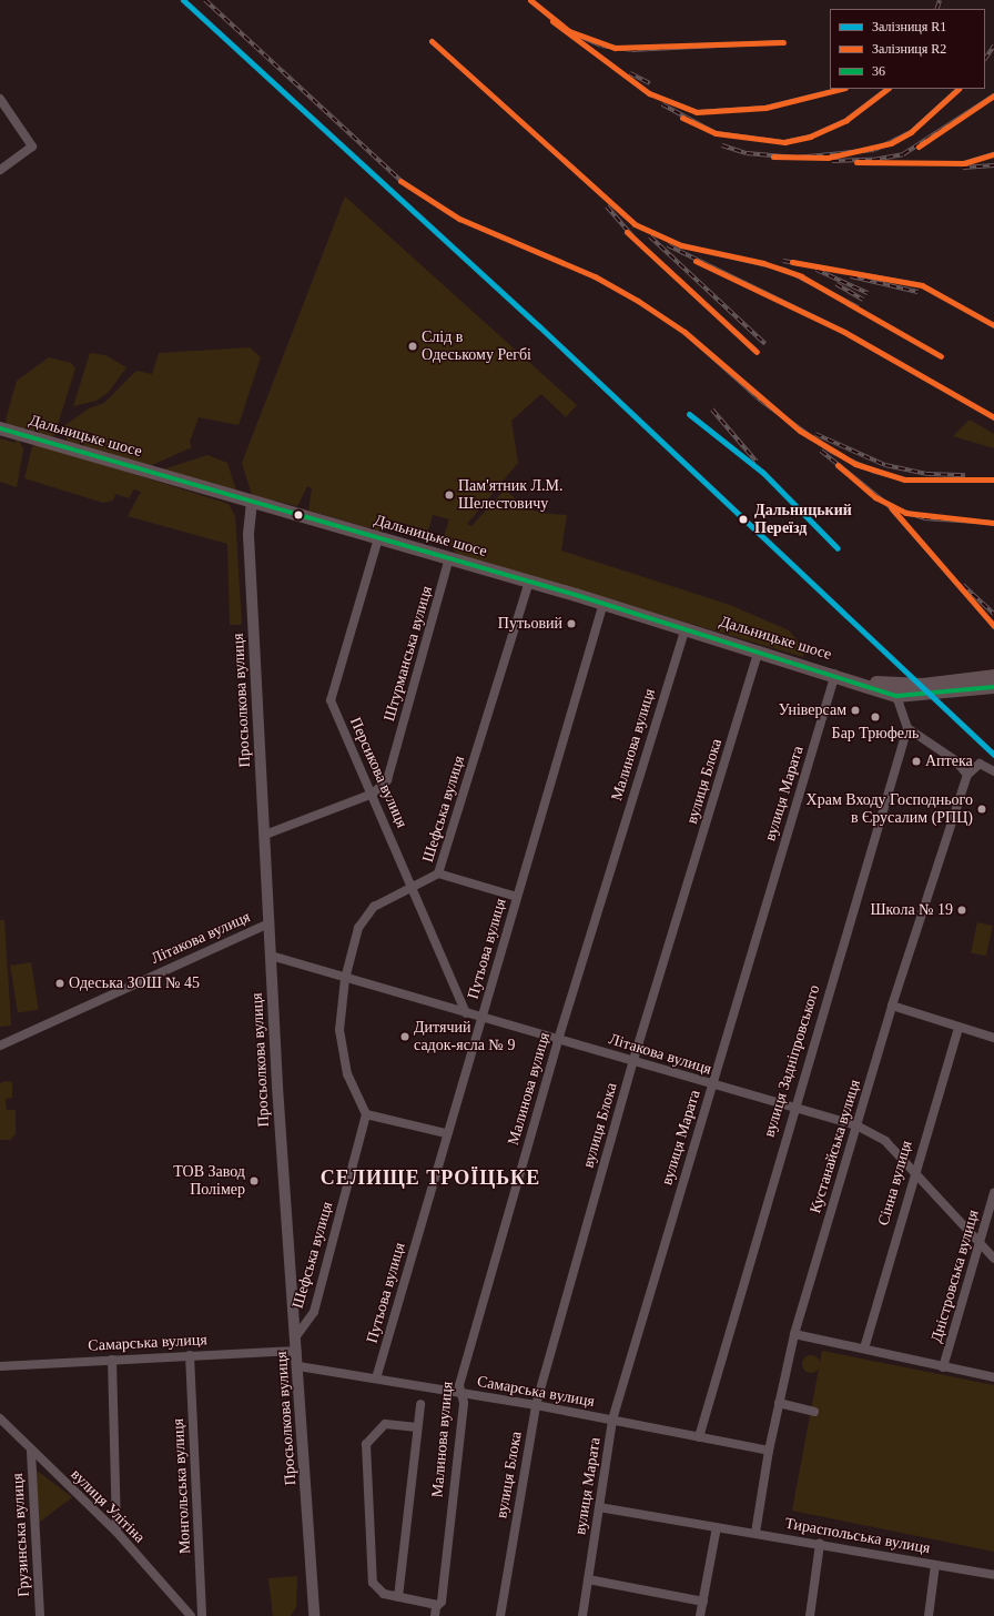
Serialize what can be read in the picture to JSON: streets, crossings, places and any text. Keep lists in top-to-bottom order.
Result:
{
  "streets": {
    "main road": ["Дальницьке шосе"],
    "street": [
      "Штурманська вулиця",
      "Просьолкова вулиця",
      "Малинова вулиця",
      "Персикова вулиця",
      "вулиця Блока",
      "вулиця Марата",
      "Шефська вулиця",
      "Літакова вулиця",
      "Путьова вулиця",
      "вулиця Задніпровського",
      "Кустанайська вулиця",
      "Сінна вулиця",
      "Дністровська вулиця",
      "Самарська вулиця",
      "Монгольська вулиця",
      "вулиця Улітіна",
      "Грузинська вулиця",
      "Тираспольська вулиця"
    ]
  },
  "crossings": [
    ["Дальницьке шосе", "Штурманська вулиця"],
    ["Дальницьке шосе", "Просьолкова вулиця"],
    ["Дальницьке шосе", "Малинова вулиця"],
    ["Дальницьке шосе", "Персикова вулиця"],
    ["Дальницьке шосе", "вулиця Блока"],
    ["Дальницьке шосе", "вулиця Марата"],
    ["Дальницьке шосе", "Шефська вулиця"],
    ["Дальницьке шосе", "Путьова вулиця"],
    ["Штурманська вулиця", "Просьолкова вулиця"],
    ["Штурманська вулиця", "Персикова вулиця"],
    ["Просьолкова вулиця", "Шефська вулиця"],
    ["Просьолкова вулиця", "Літакова вулиця"],
    ["Просьолкова вулиця", "Самарська вулиця"],
    ["Малинова вулиця", "Літакова вулиця"],
    ["Малинова вулиця", "Самарська вулиця"],
    ["Персикова вулиця", "Шефська вулиця"],
    ["Персикова вулиця", "Літакова вулиця"],
    ["вулиця Блока", "Літакова вулиця"],
    ["вулиця Блока", "Самарська вулиця"],
    ["вулиця Марата", "Літакова вулиця"],
    ["вулиця Марата", "Самарська вулиця"],
    ["вулиця Марата", "Тираспольська вулиця"],
    ["Шефська вулиця", "Літакова вулиця"],
    ["Літакова вулиця", "Путьова вулиця"],
    ["Літакова вулиця", "вулиця Задніпровського"],
    ["Літакова вулиця", "Кустанайська вулиця"],
    ["Літакова вулиця", "Сінна вулиця"],
    ["Літакова вулиця", "Дністровська вулиця"],
    ["Путьова вулиця", "Самарська вулиця"],
    ["вулиця Задніпровського", "Самарська вулиця"],
    ["Кустанайська вулиця", "Самарська вулиця"],
    ["Кустанайська вулиця", "Тираспольська вулиця"],
    ["Самарська вулиця", "Монгольська вулиця"],
    ["вулиця Улітіна", "Грузинська вулиця"]
  ],
  "districts": ["СЕЛИЩЕ ТРОЇЦЬКЕ"],
  "places": [
    "Слід в Одеському Регбі",
    "Пам'ятник Л.М. Шелестовичу",
    "Дальницький Переїзд",
    "Путьовий",
    "Універсам",
    "Бар Трюфель",
    "Аптека",
    "Храм Входу Господнього в Єрусалим (РПЦ)",
    "Школа № 19",
    "Одеська ЗОШ № 45",
    "Дитячий садок-ясла № 9",
    "ТОВ Завод Полімер"
  ],
  "lines": ["rail line R1", "rail line R2", "transit line 36"],
  "legend": ["Залізниця R1", "Залізниця R2", "36"]
}
